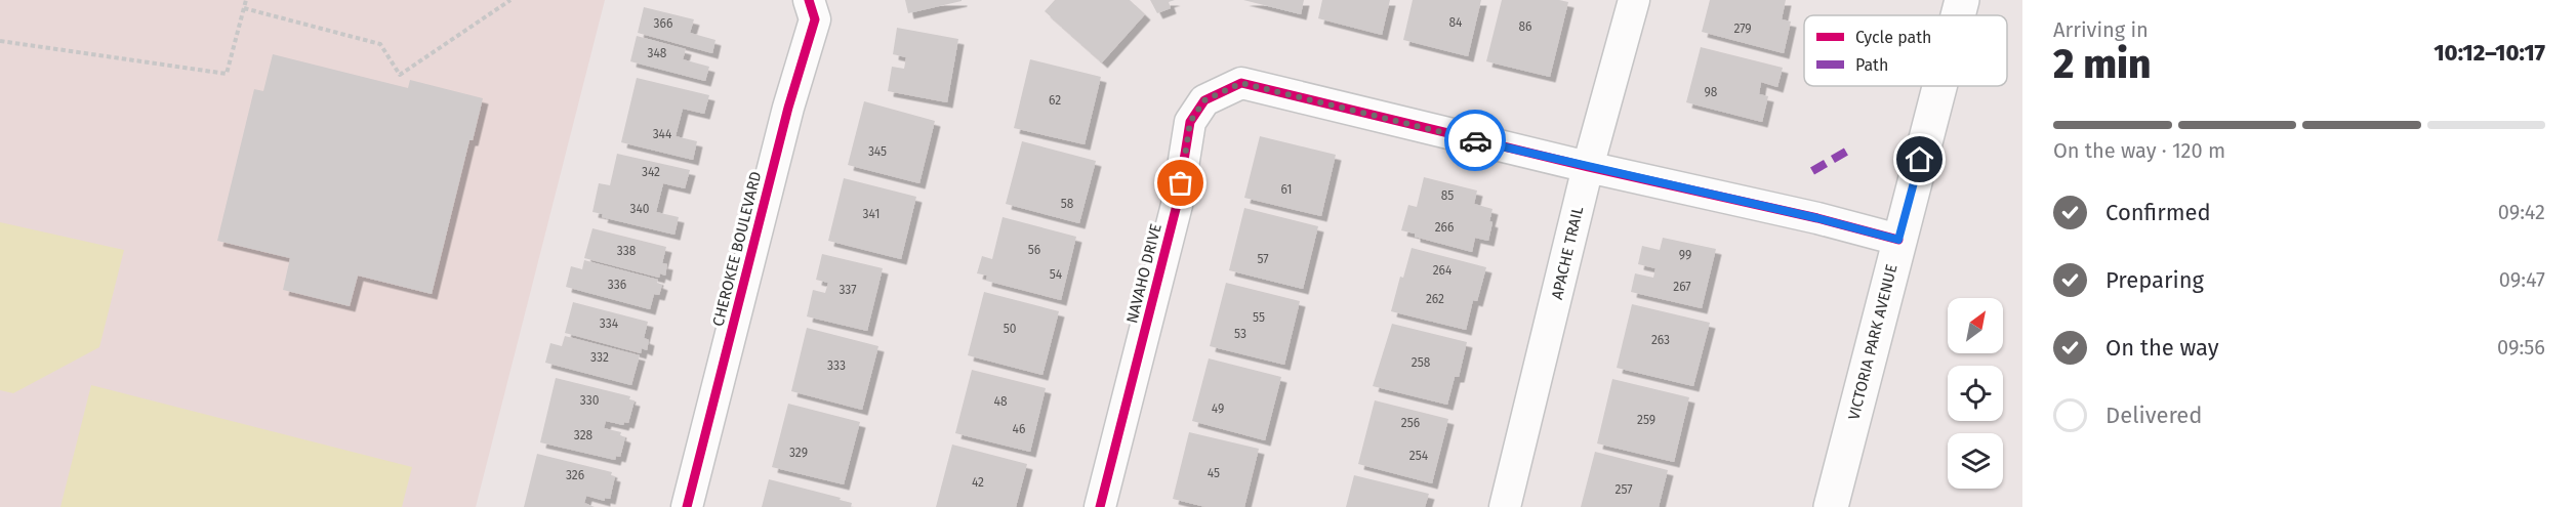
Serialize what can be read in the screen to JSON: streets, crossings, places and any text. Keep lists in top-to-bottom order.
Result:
{
  "streets": {
    "main road": ["VICTORIA PARK AVENUE"],
    "street": ["CHEROKEE BOULEVARD", "APACHE TRAIL", "NAVAHO DRIVE"]
  },
  "crossings": [
    ["APACHE TRAIL", "NAVAHO DRIVE"],
    ["NAVAHO DRIVE", "VICTORIA PARK AVENUE"]
  ],
  "house_numbers": [
    "84",
    "366",
    "86",
    "279",
    "348",
    "98",
    "62",
    "344",
    "345",
    "342",
    "61",
    "85",
    "58",
    "340",
    "341",
    "266",
    "56",
    "338",
    "99",
    "57",
    "264",
    "54",
    "336",
    "267",
    "337",
    "262",
    "55",
    "334",
    "50",
    "53",
    "263",
    "332",
    "258",
    "333",
    "330",
    "48",
    "49",
    "259",
    "256",
    "46",
    "328",
    "329",
    "254",
    "45",
    "326",
    "42",
    "257"
  ],
  "legend": ["Cycle path", "Path"],
  "north": "top right",
  "page": {
    "heading": ["2 min", "Arriving in", "10:12–10:17"],
    "bar": "On the way · 120 m",
    "list": [
      ["Confirmed", "09:42"],
      ["Preparing", "09:47"],
      ["On the way", "09:56"],
      "Delivered"
    ]
  }
}
